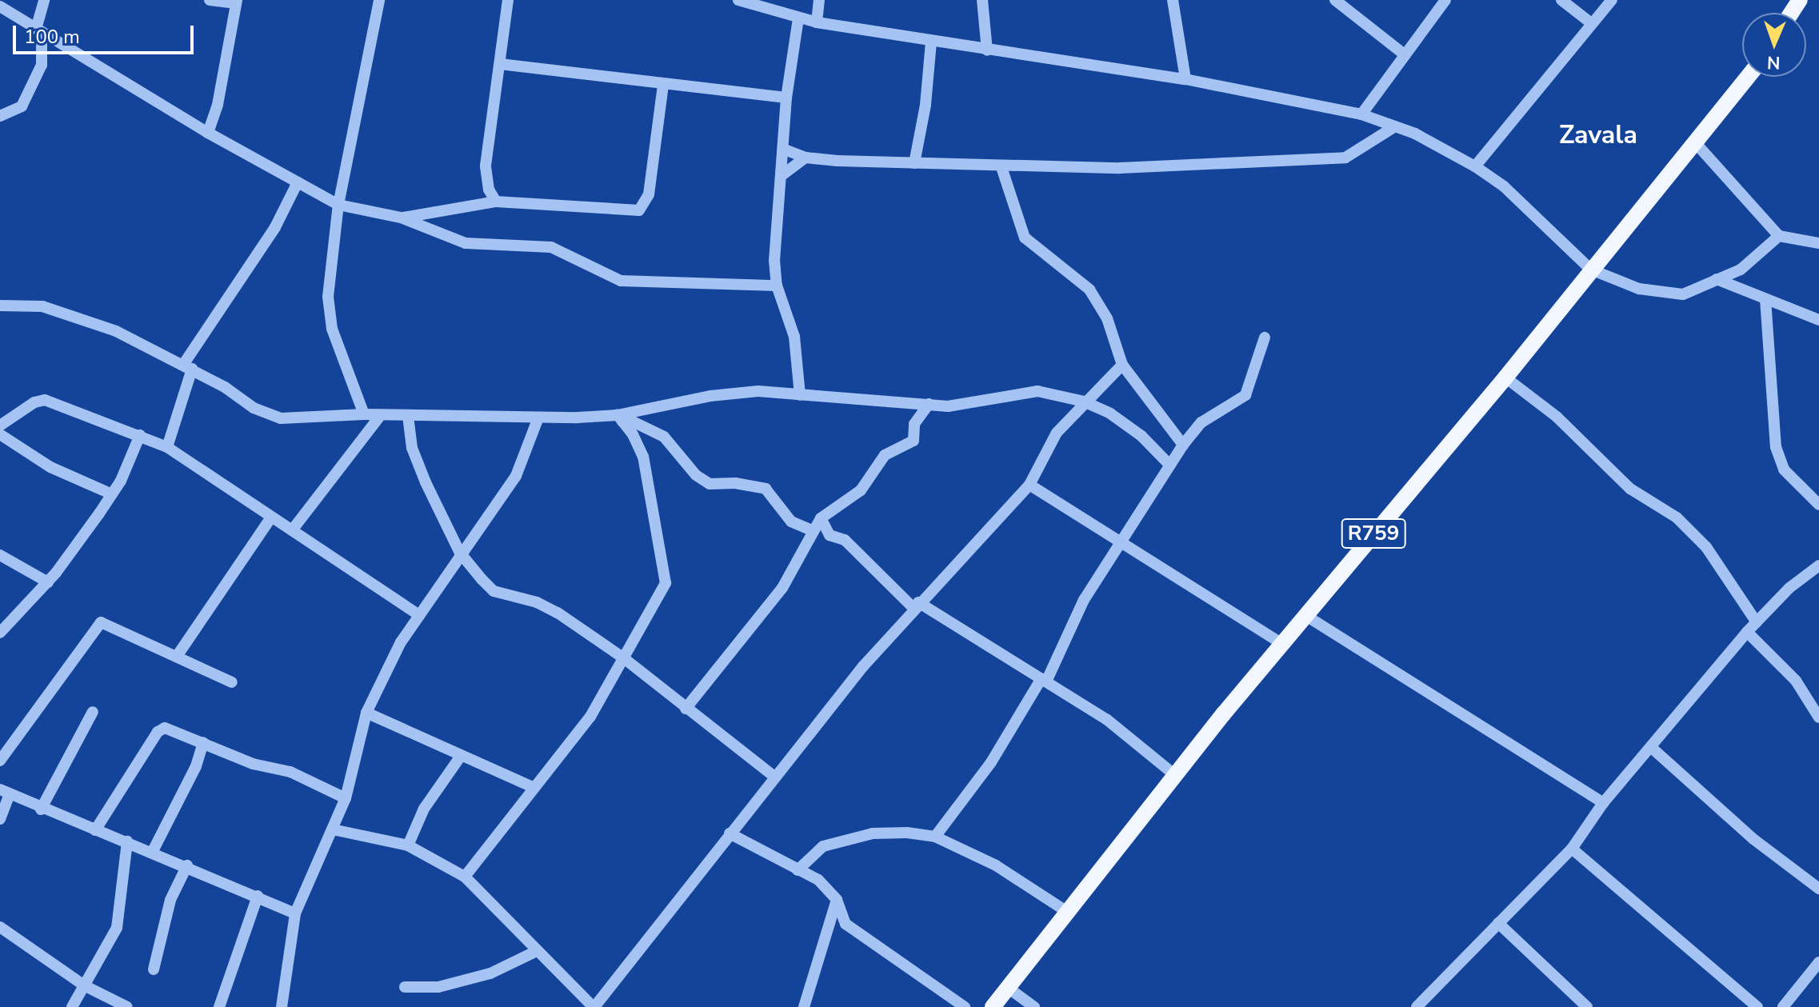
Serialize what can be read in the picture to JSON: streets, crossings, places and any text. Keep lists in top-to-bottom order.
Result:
{
  "streets": {
    "main road": ["R759"]
  },
  "districts": ["Zavala"],
  "scale_bar": "100 m",
  "north": "bottom"
}
